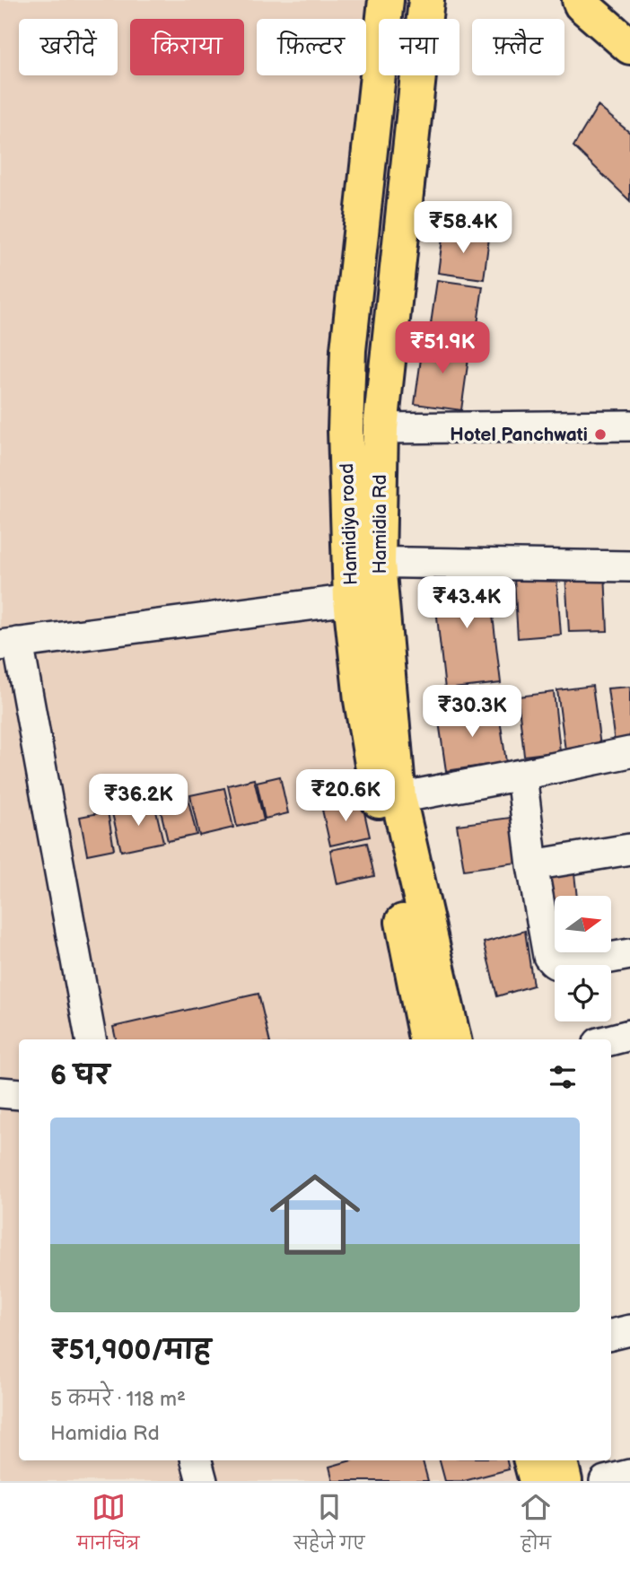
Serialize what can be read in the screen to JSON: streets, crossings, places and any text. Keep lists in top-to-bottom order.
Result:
{
  "streets": {
    "main road": ["Hamidiya road", "Hamidia Rd"]
  },
  "crossings": [
    ["Hamidiya road", "Hamidia Rd"]
  ],
  "places": ["Hotel Panchwati"],
  "north": "right",
  "page": {
    "chip": [
      "खरीदें",
      "किराया",
      "फ़िल्टर",
      "नया",
      "फ़्लैट"
    ],
    "price": [
      "₹58.4K",
      "₹51.9K",
      "₹43.4K",
      "₹30.3K",
      "₹20.6K",
      "₹36.2K"
    ],
    "heading": "6 घर",
    "list": [
      {
        "name": "₹51,900/माह",
        "note": "5 कमरे · 118 m² · Hamidia Rd"
      }
    ],
    "tabs": ["मानचित्र", "सहेजे गए", "होम"]
  }
}
